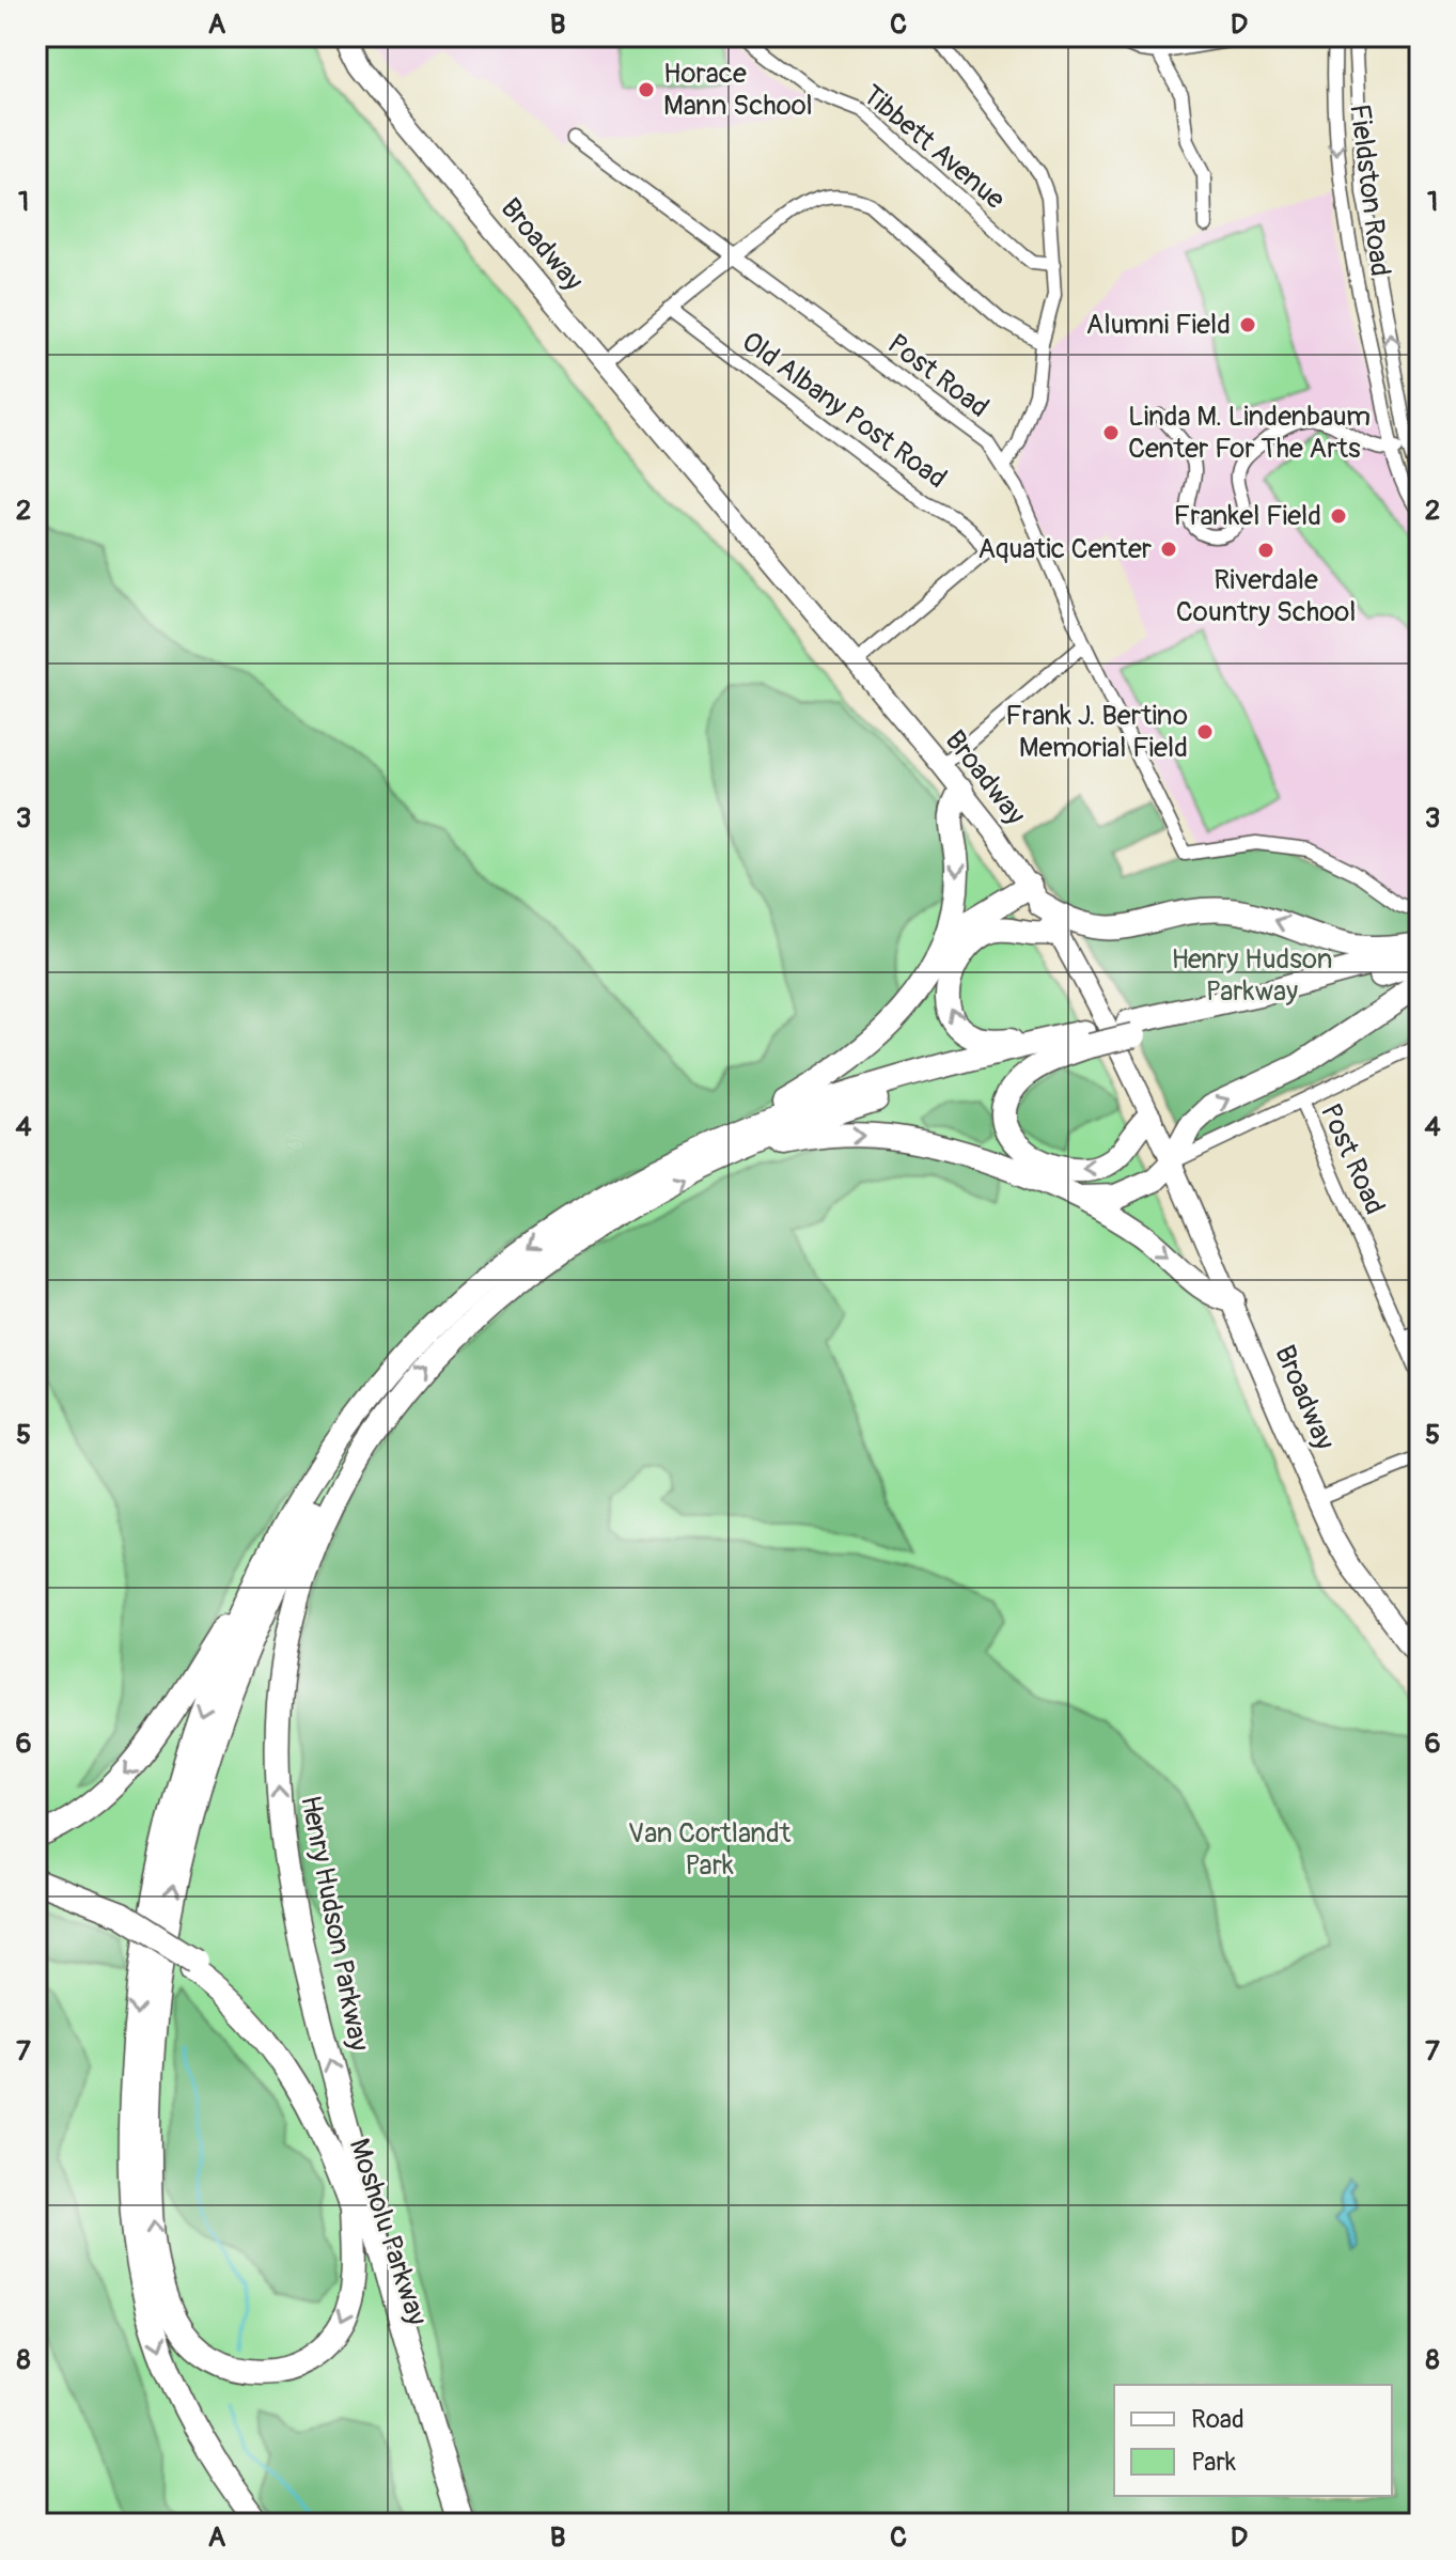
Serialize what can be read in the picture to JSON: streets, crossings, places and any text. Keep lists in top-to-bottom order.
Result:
{
  "streets": {
    "highway": ["Henry Hudson Parkway", "Mosholu Parkway"],
    "main road": ["Broadway"],
    "street": [
      "Tibbett Avenue",
      "Fieldston Road",
      "Post Road",
      "Old Albany Post Road"
    ]
  },
  "crossings": [
    ["Broadway", "Old Albany Post Road"],
    ["Henry Hudson Parkway", "Mosholu Parkway"]
  ],
  "parks": ["Henry Hudson Parkway", "Van Cortlandt Park"],
  "places": [
    "Horace Mann School",
    "Alumni Field",
    "Linda M. Lindenbaum Center For The Arts",
    "Frankel Field",
    "Aquatic Center",
    "Riverdale Country School",
    "Frank J. Bertino Memorial Field"
  ],
  "legend": ["Road", "Park"],
  "grid": {
    "columns": [
      "A",
      "B",
      "C",
      "D"
    ],
    "rows": [
      "1",
      "2",
      "3",
      "4",
      "5",
      "6",
      "7",
      "8"
    ]
  }
}
